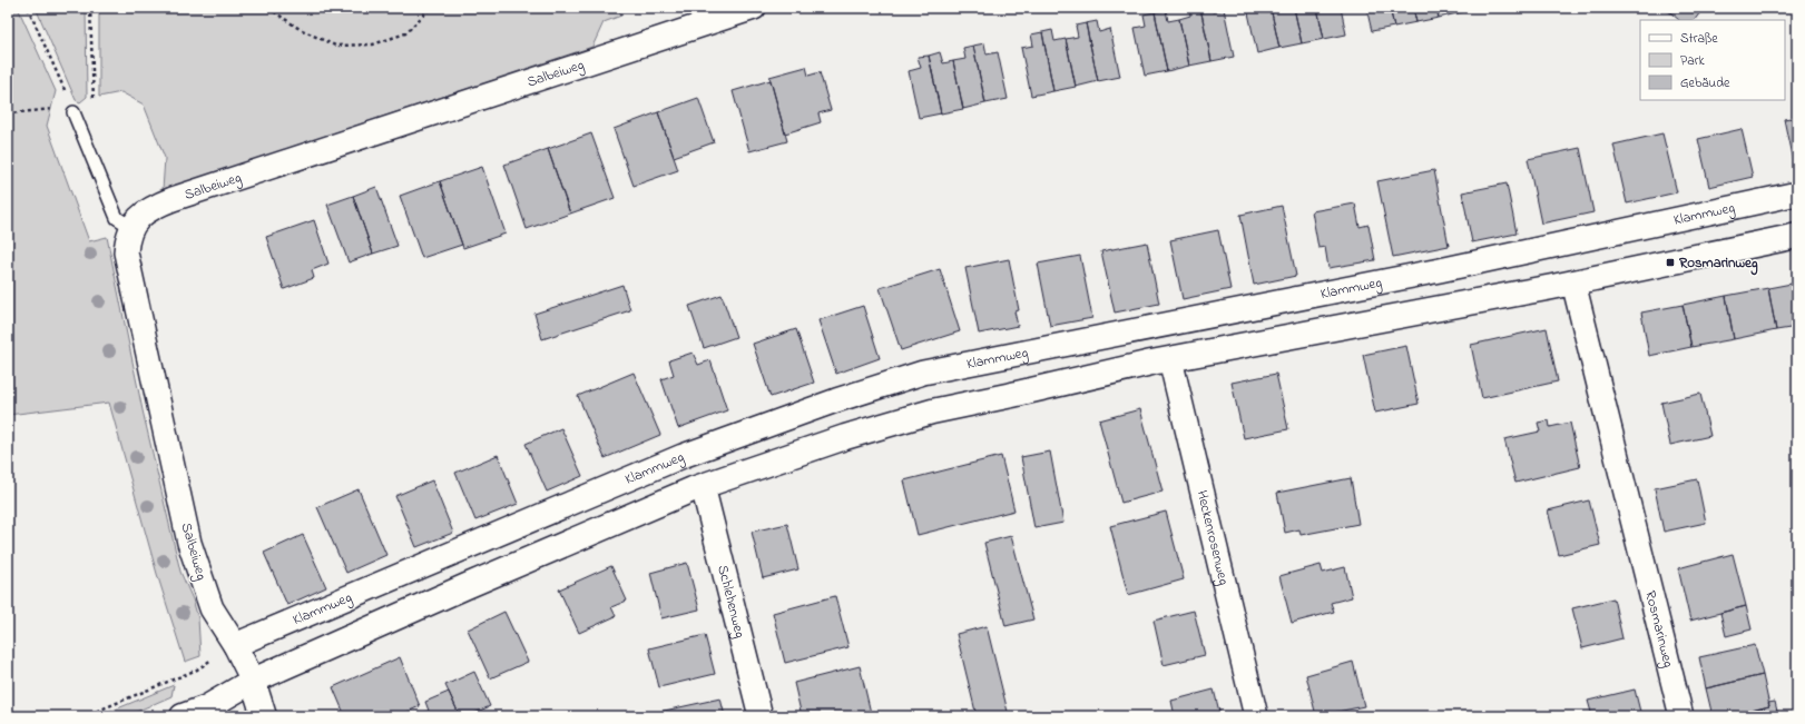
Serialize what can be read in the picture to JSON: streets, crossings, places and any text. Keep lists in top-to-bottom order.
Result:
{
  "streets": {
    "street": [
      "Salbeiweg",
      "Klammweg",
      "Heckenrosenweg",
      "Schlehenweg",
      "Rosmarinweg"
    ]
  },
  "crossings": [
    ["Salbeiweg", "Klammweg"]
  ],
  "places": {
    "transit": ["Rosmarinweg"]
  },
  "legend": ["Straße", "Park", "Gebäude"]
}
